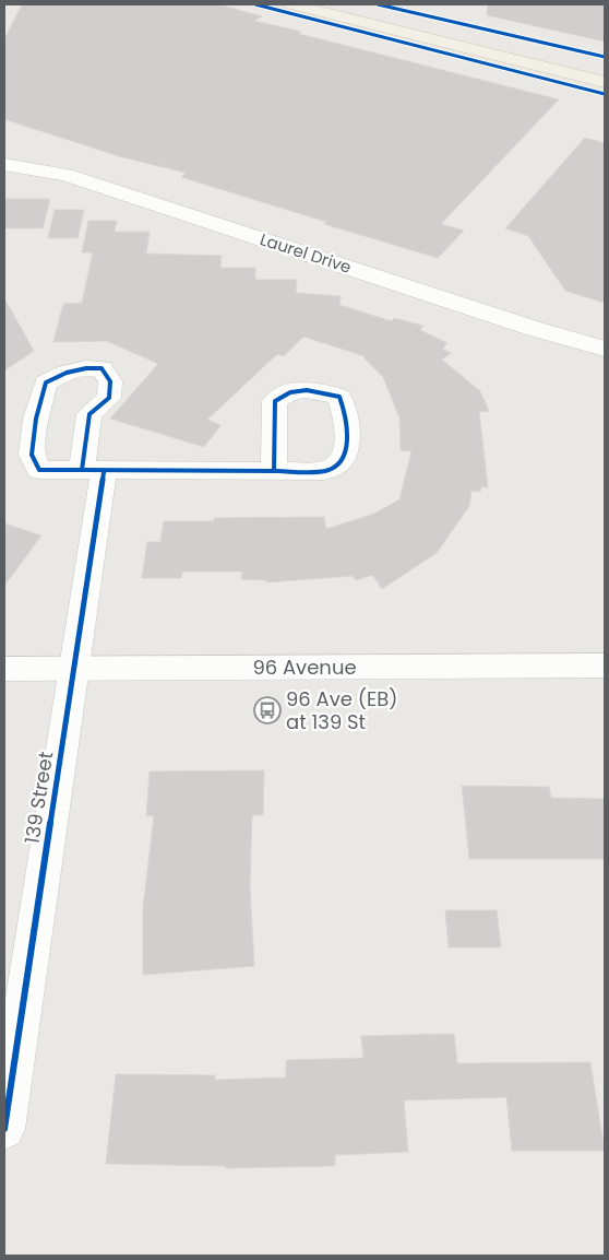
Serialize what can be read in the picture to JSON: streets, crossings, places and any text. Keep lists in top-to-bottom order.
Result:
{
  "streets": {
    "street": ["Laurel Drive", "96 Avenue", "139 Street"]
  },
  "crossings": [
    ["96 Avenue", "139 Street"]
  ],
  "places": {
    "bus stop": ["96 Ave (EB) at 139 St"]
  }
}
